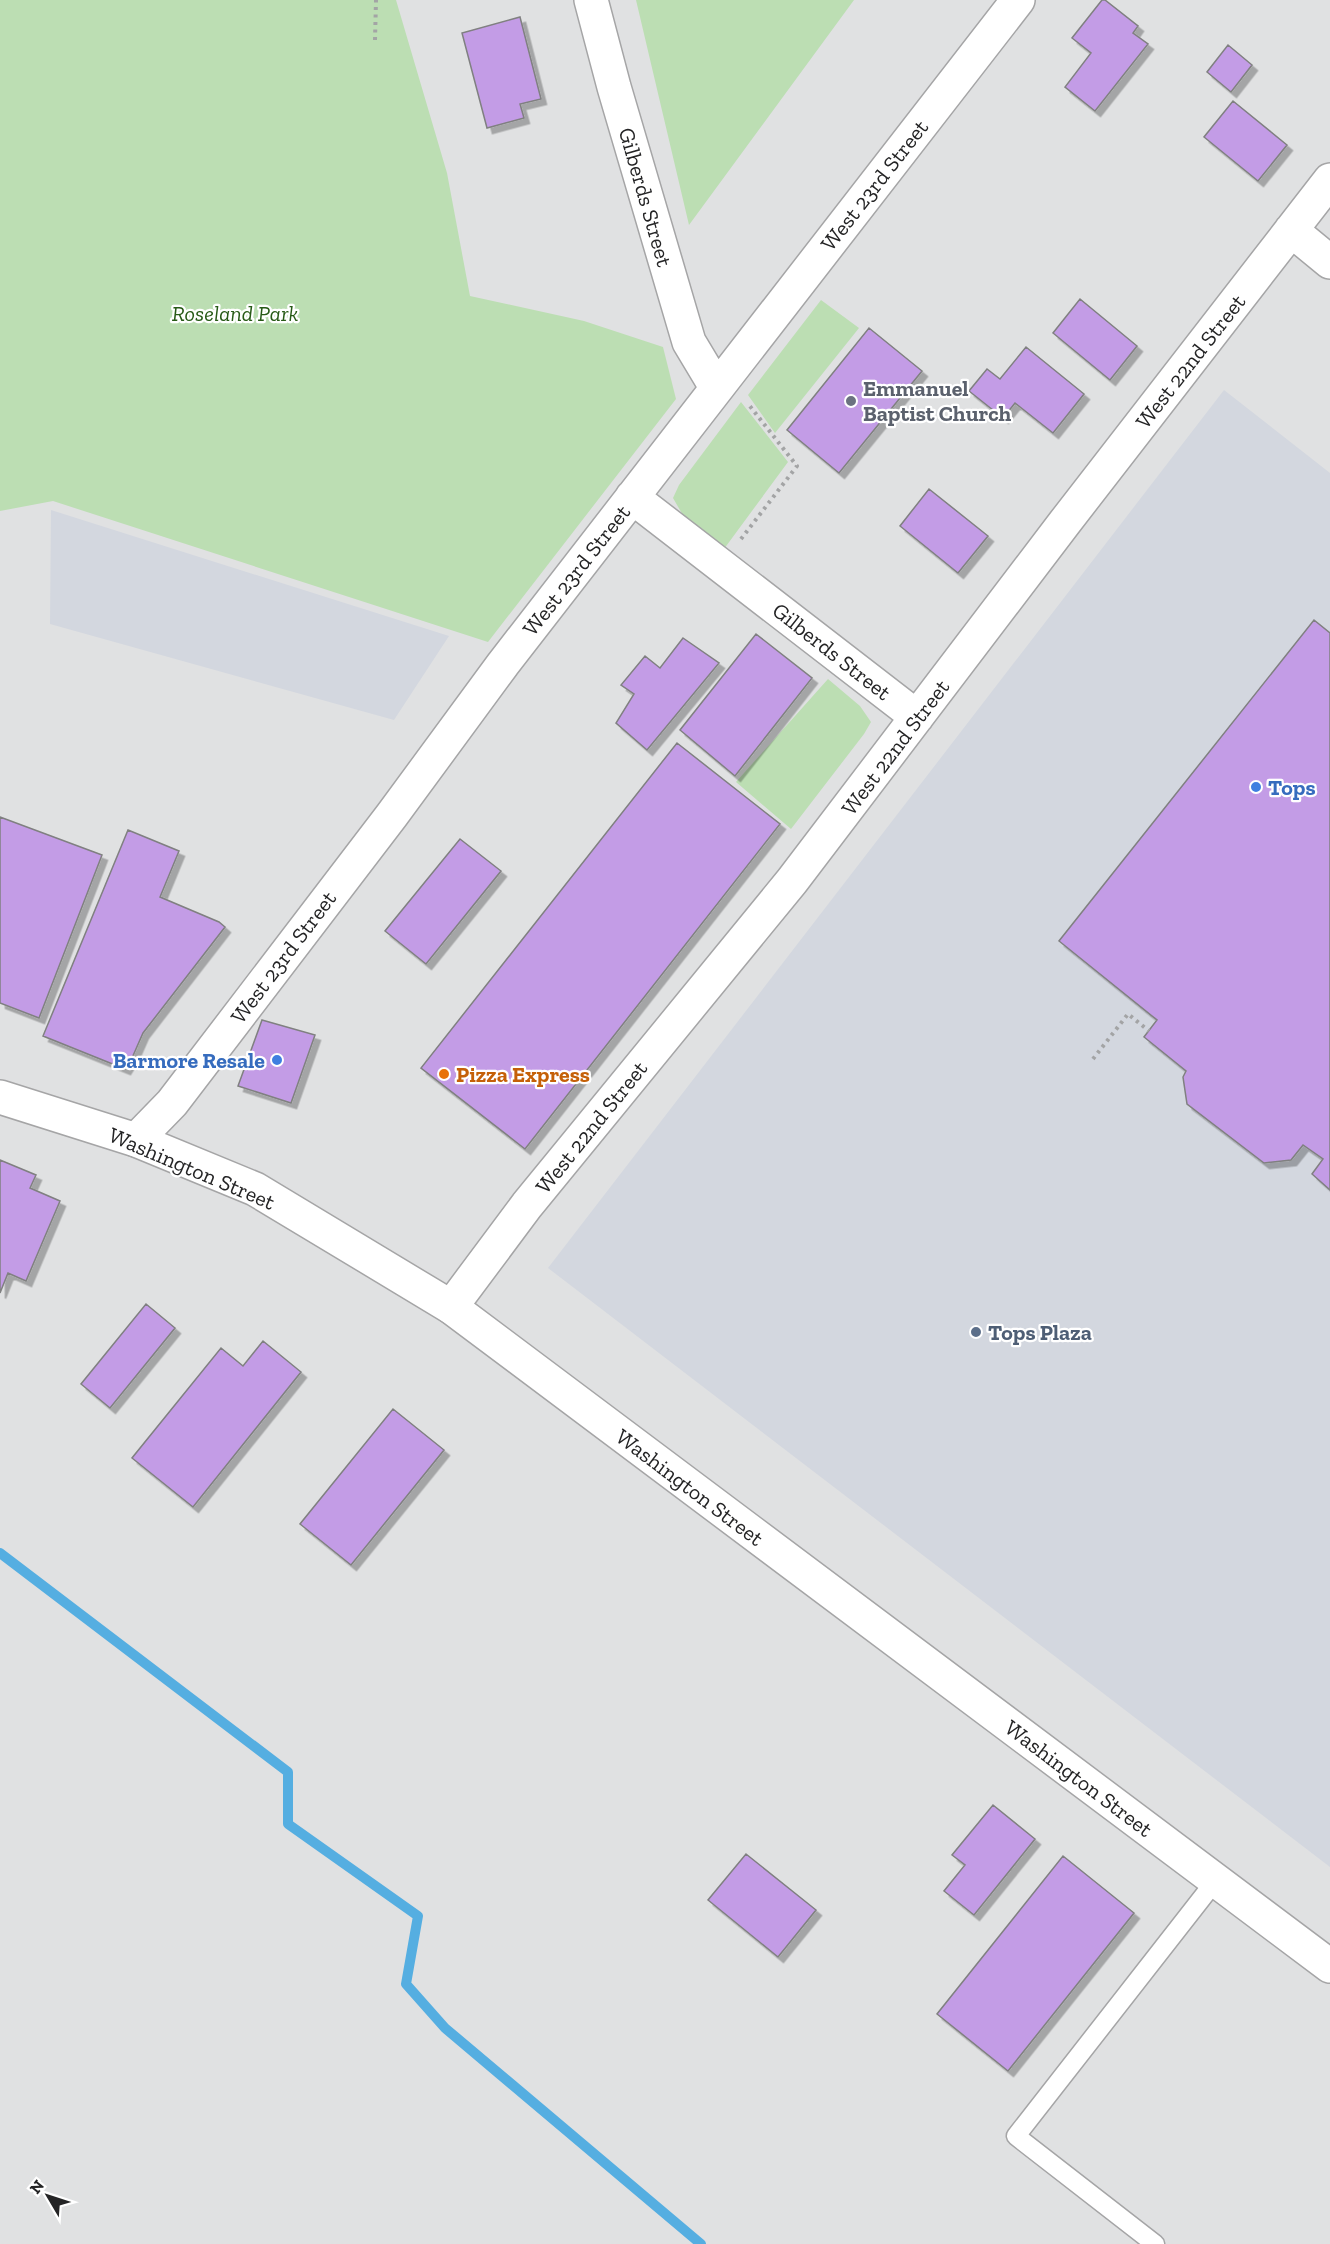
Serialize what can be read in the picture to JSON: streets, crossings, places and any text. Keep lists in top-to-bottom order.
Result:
{
  "streets": {
    "street": [
      "West 23rd Street",
      "Gilberds Street",
      "West 22nd Street",
      "Washington Street"
    ]
  },
  "crossings": [
    ["West 23rd Street", "Gilberds Street"],
    ["West 23rd Street", "Washington Street"],
    ["Gilberds Street", "West 22nd Street"],
    ["West 22nd Street", "Washington Street"]
  ],
  "parks": ["Roseland Park"],
  "places": [
    "Emmanuel Baptist Church",
    "Tops",
    "Barmore Resale",
    "Pizza Express",
    "Tops Plaza"
  ],
  "north": "top left"
}
